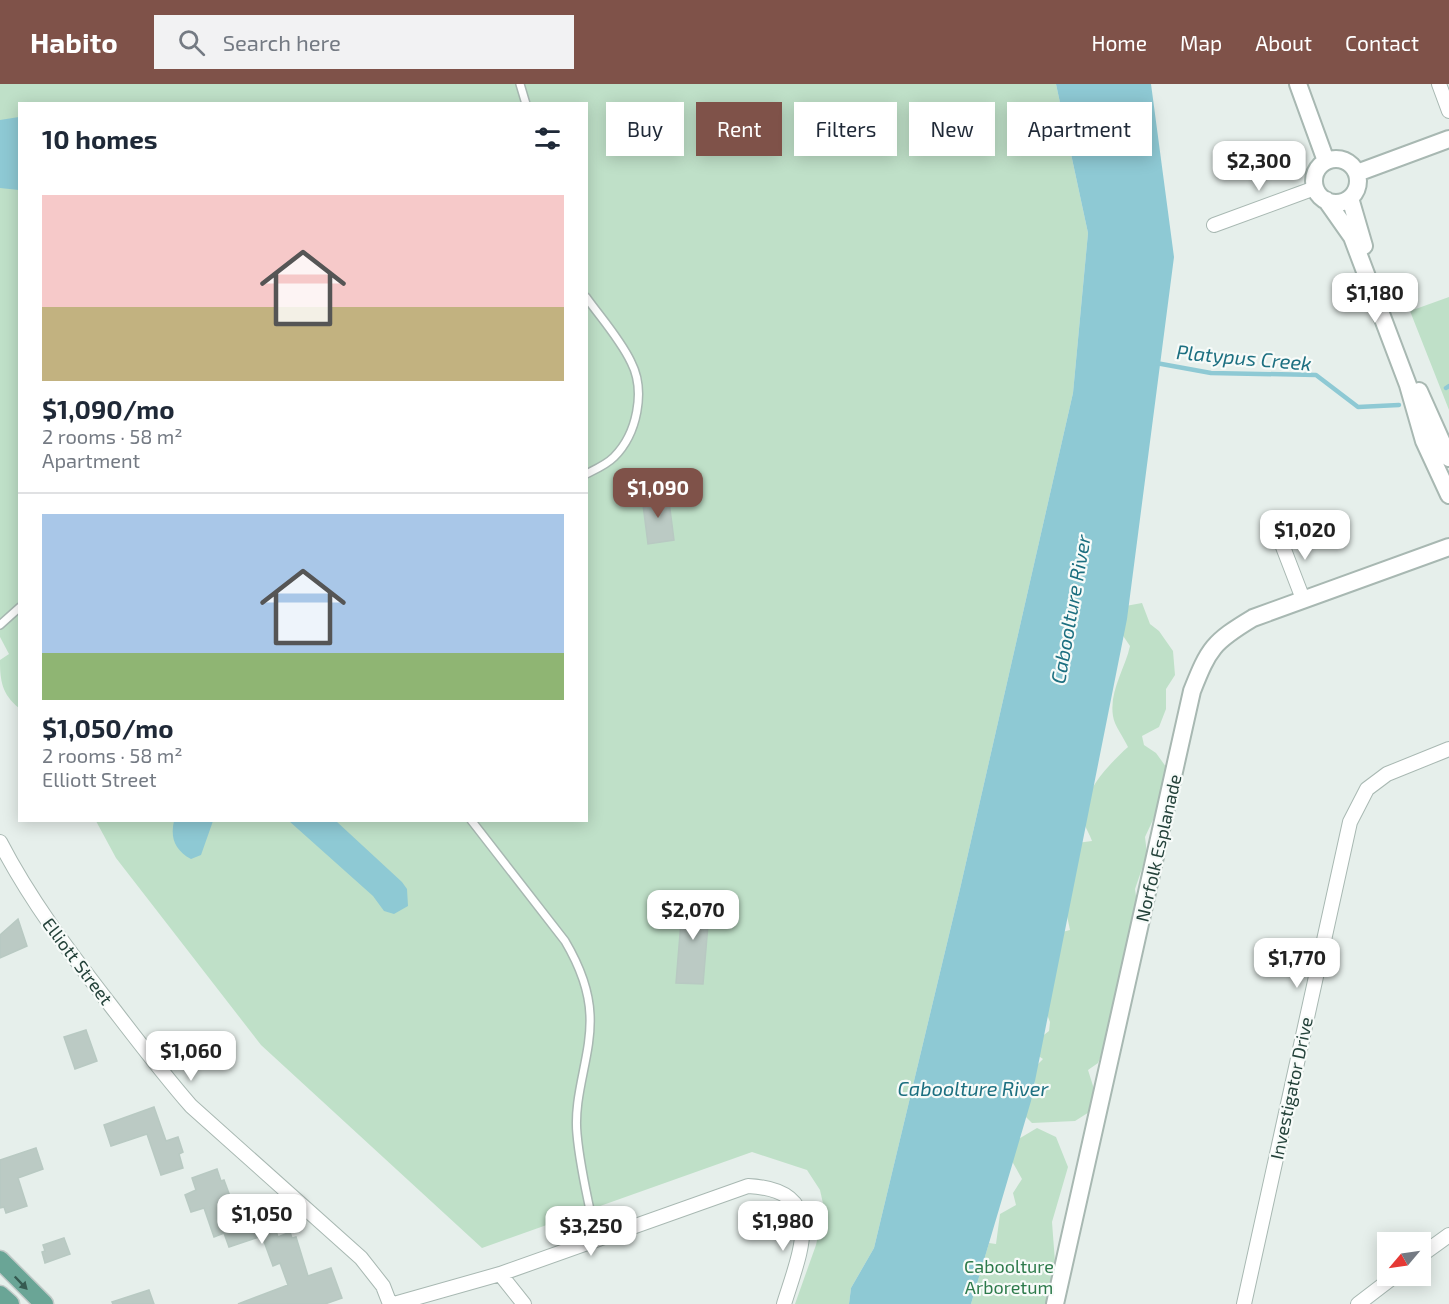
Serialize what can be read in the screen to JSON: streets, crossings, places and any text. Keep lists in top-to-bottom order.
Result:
{
  "streets": {
    "street": ["Norfolk Esplanade", "Elliott Street", "Investigator Drive"]
  },
  "water": ["Platypus Creek", "Caboolture River"],
  "parks": ["Caboolture Arboretum"],
  "north": "bottom left",
  "page": {
    "header": "Habito",
    "search": "Search here",
    "nav": [
      "Home",
      "Map",
      "About",
      "Contact"
    ],
    "chip": [
      "Buy",
      "Rent",
      "Filters",
      "New",
      "Apartment"
    ],
    "heading": "10 homes",
    "price": [
      "$2,300",
      "$1,180",
      "$1,090",
      "$1,020",
      "$2,070",
      "$1,770",
      "$1,060",
      "$1,050",
      "$1,980",
      "$3,250"
    ],
    "list": [
      {
        "name": "$1,090/mo",
        "note": "2 rooms · 58 m² · Apartment"
      },
      {
        "name": "$1,050/mo",
        "note": "2 rooms · 58 m² · Elliott Street"
      }
    ]
  }
}
